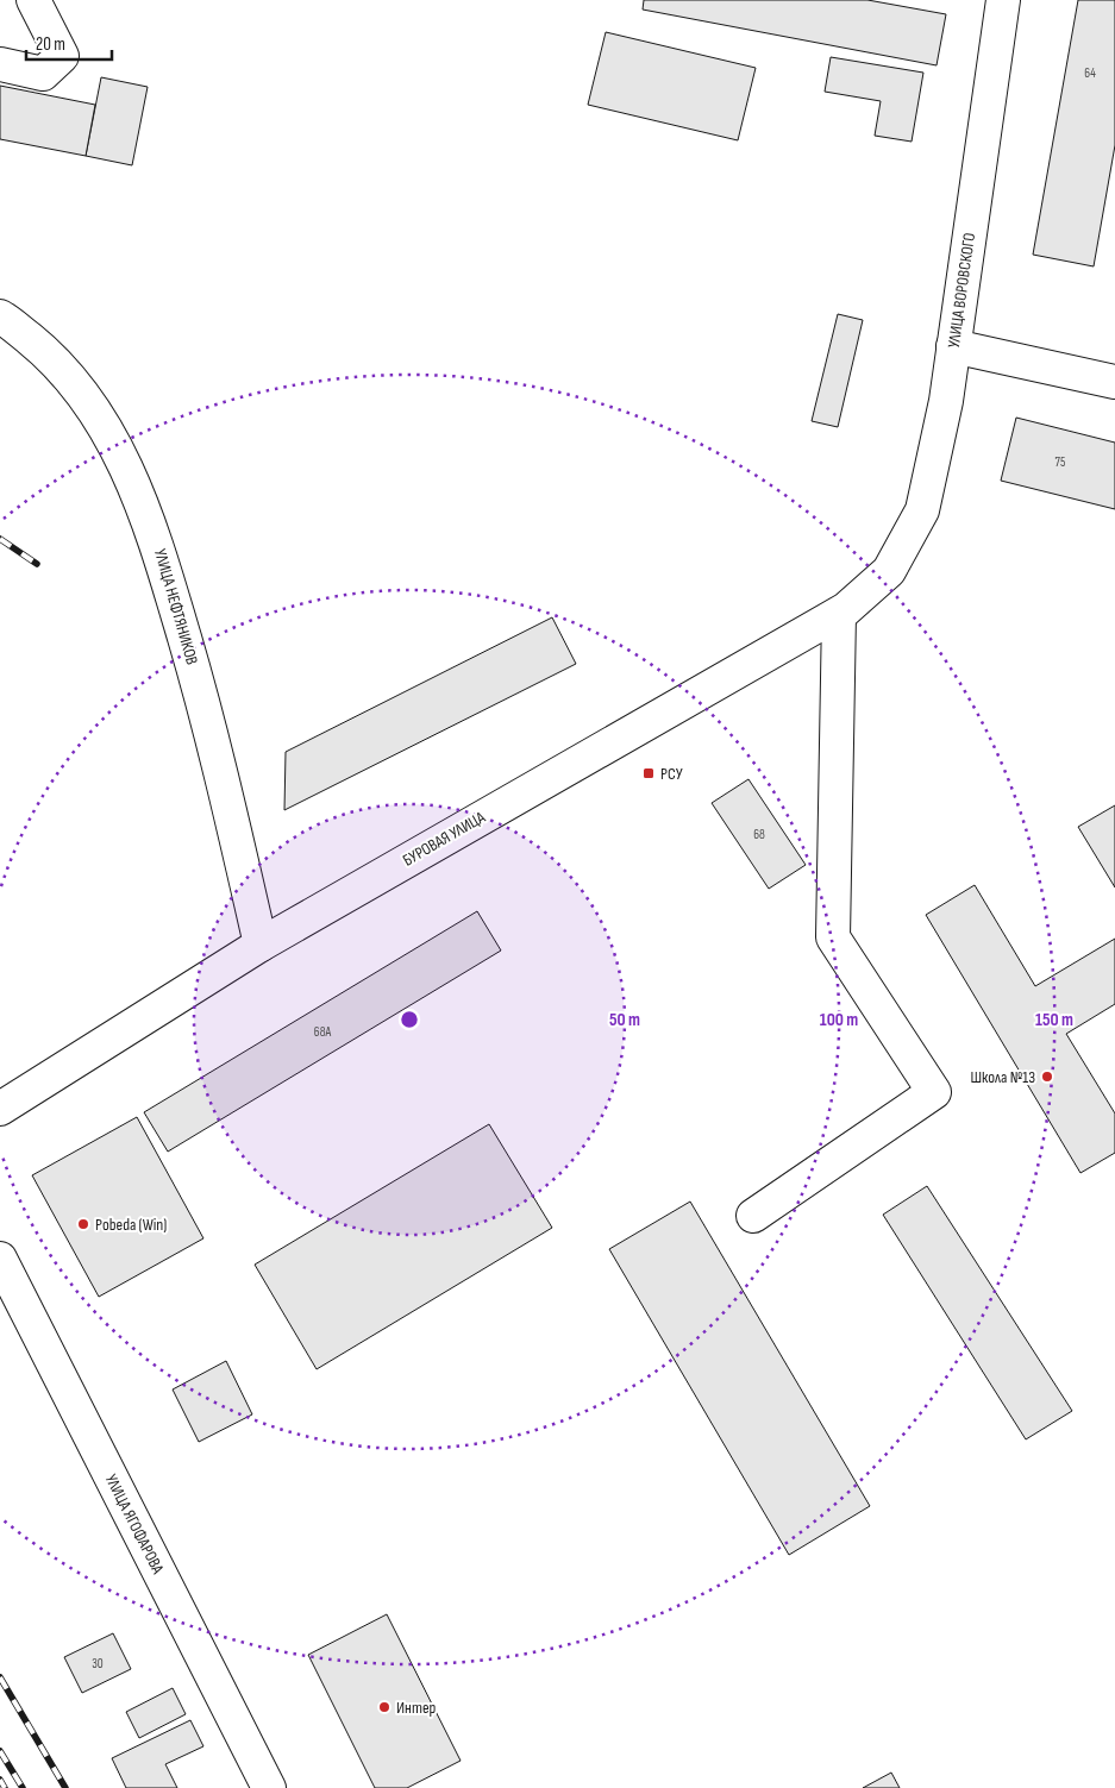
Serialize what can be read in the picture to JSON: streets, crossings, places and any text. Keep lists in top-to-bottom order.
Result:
{
  "streets": {
    "street": [
      "УЛИЦА ВОРОВСКОГО",
      "УЛИЦА НЕФТЯНИКОВ",
      "БУРОВАЯ УЛИЦА",
      "УЛИЦА ЯГОФАРОВА"
    ]
  },
  "crossings": [
    ["УЛИЦА ВОРОВСКОГО", "БУРОВАЯ УЛИЦА"],
    ["УЛИЦА НЕФТЯНИКОВ", "БУРОВАЯ УЛИЦА"]
  ],
  "places": {
    "transit": ["РСУ"],
    "other": ["Школа №13", "Pobeda (Win)", "Интер"]
  },
  "house_numbers": [
    "64",
    "75",
    "68",
    "68А",
    "30"
  ],
  "scale_bar": "20 m",
  "rings": ["50 m", "100 m", "150 m"]
}
